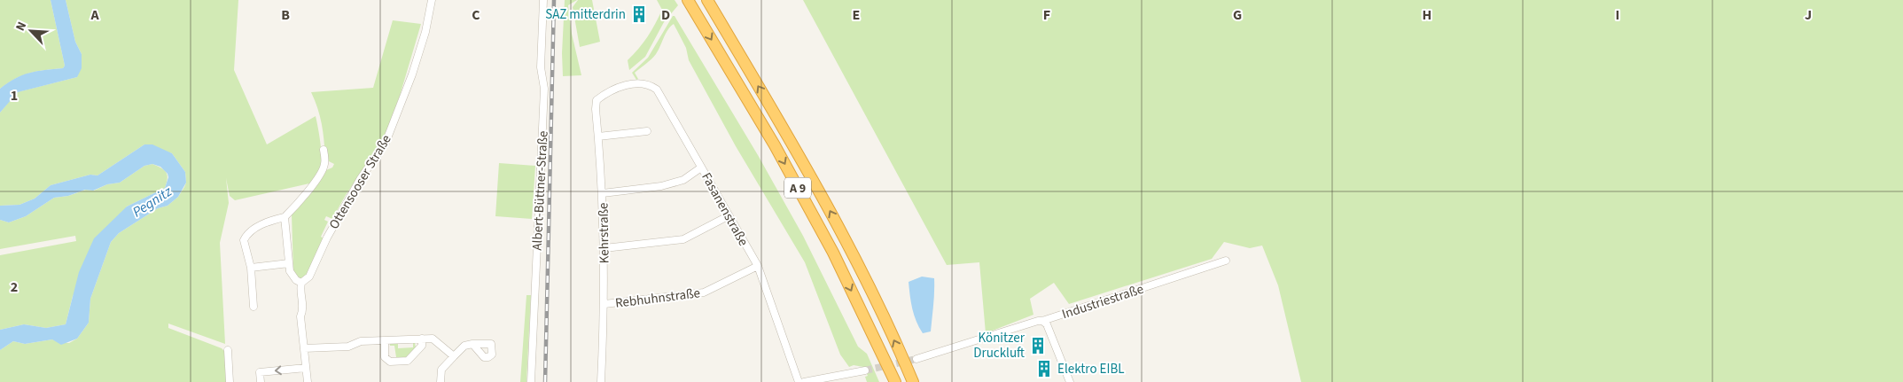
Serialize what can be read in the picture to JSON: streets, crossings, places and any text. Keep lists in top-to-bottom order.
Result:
{
  "streets": {
    "highway": ["A 9"],
    "street": [
      "Ottensooser Straße",
      "Albert-Büttner-Straße",
      "Fasanenstraße",
      "Kehrstraße",
      "Rebhuhnstraße",
      "Industriestraße"
    ]
  },
  "crossings": [
    ["Fasanenstraße", "Kehrstraße"],
    ["Fasanenstraße", "Rebhuhnstraße"],
    ["Kehrstraße", "Rebhuhnstraße"]
  ],
  "water": ["Pegnitz"],
  "places": {
    "building": ["SAZ mitterdrin", "Könitzer Druckluft", "Elektro EIBL"]
  },
  "north": "top left",
  "grid": {
    "columns": [
      "A",
      "B",
      "C",
      "D",
      "E",
      "F",
      "G",
      "H",
      "I",
      "J"
    ],
    "rows": ["1", "2"]
  }
}
